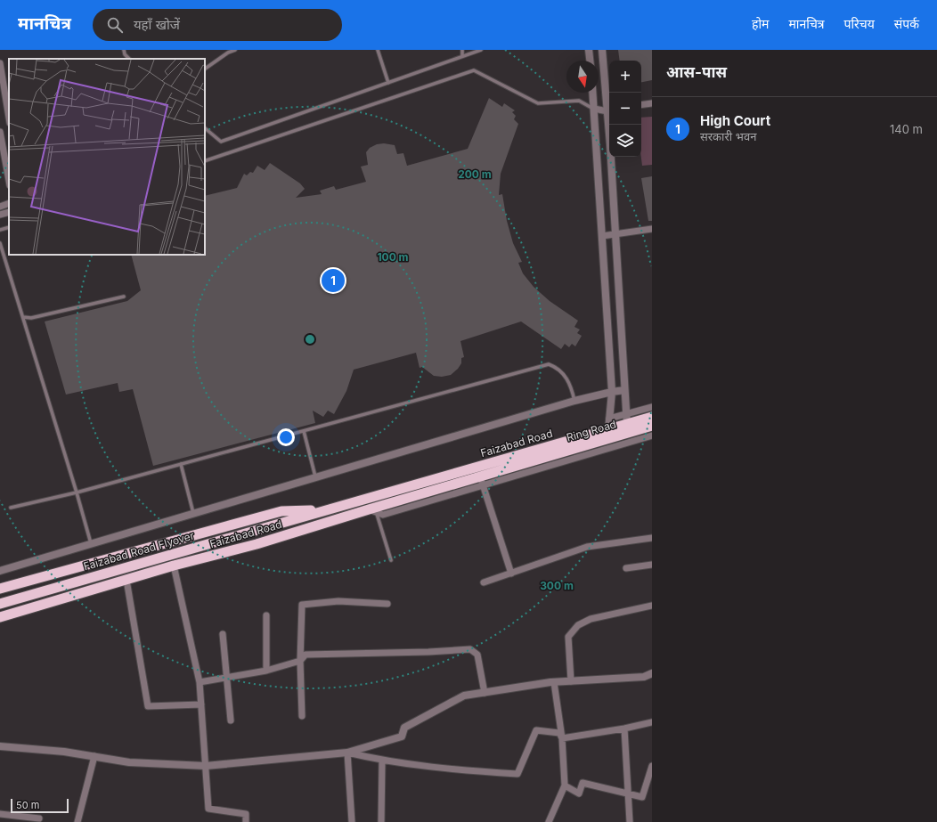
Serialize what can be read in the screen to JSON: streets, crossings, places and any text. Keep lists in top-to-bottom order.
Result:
{
  "streets": {
    "highway": ["Ring Road", "Faizabad Road", "Faizabad Road Flyover"]
  },
  "crossings": [
    ["Ring Road", "Faizabad Road"],
    ["Faizabad Road", "Faizabad Road Flyover"]
  ],
  "scale_bar": "50 m",
  "north": "bottom",
  "page": {
    "header": "मानचित्र",
    "search": "यहाँ खोजें",
    "nav": [
      "होम",
      "मानचित्र",
      "परिचय",
      "संपर्क"
    ],
    "heading": "आस-पास",
    "map_buttons": ["+", "−"],
    "list": [
      {
        "mark": "1",
        "name": "High Court",
        "note": "सरकारी भवन",
        "value": "140 m"
      }
    ],
    "pins": "1",
    "scale": "50 m"
  },
  "rings": ["200 m", "100 m", "300 m"]
}
